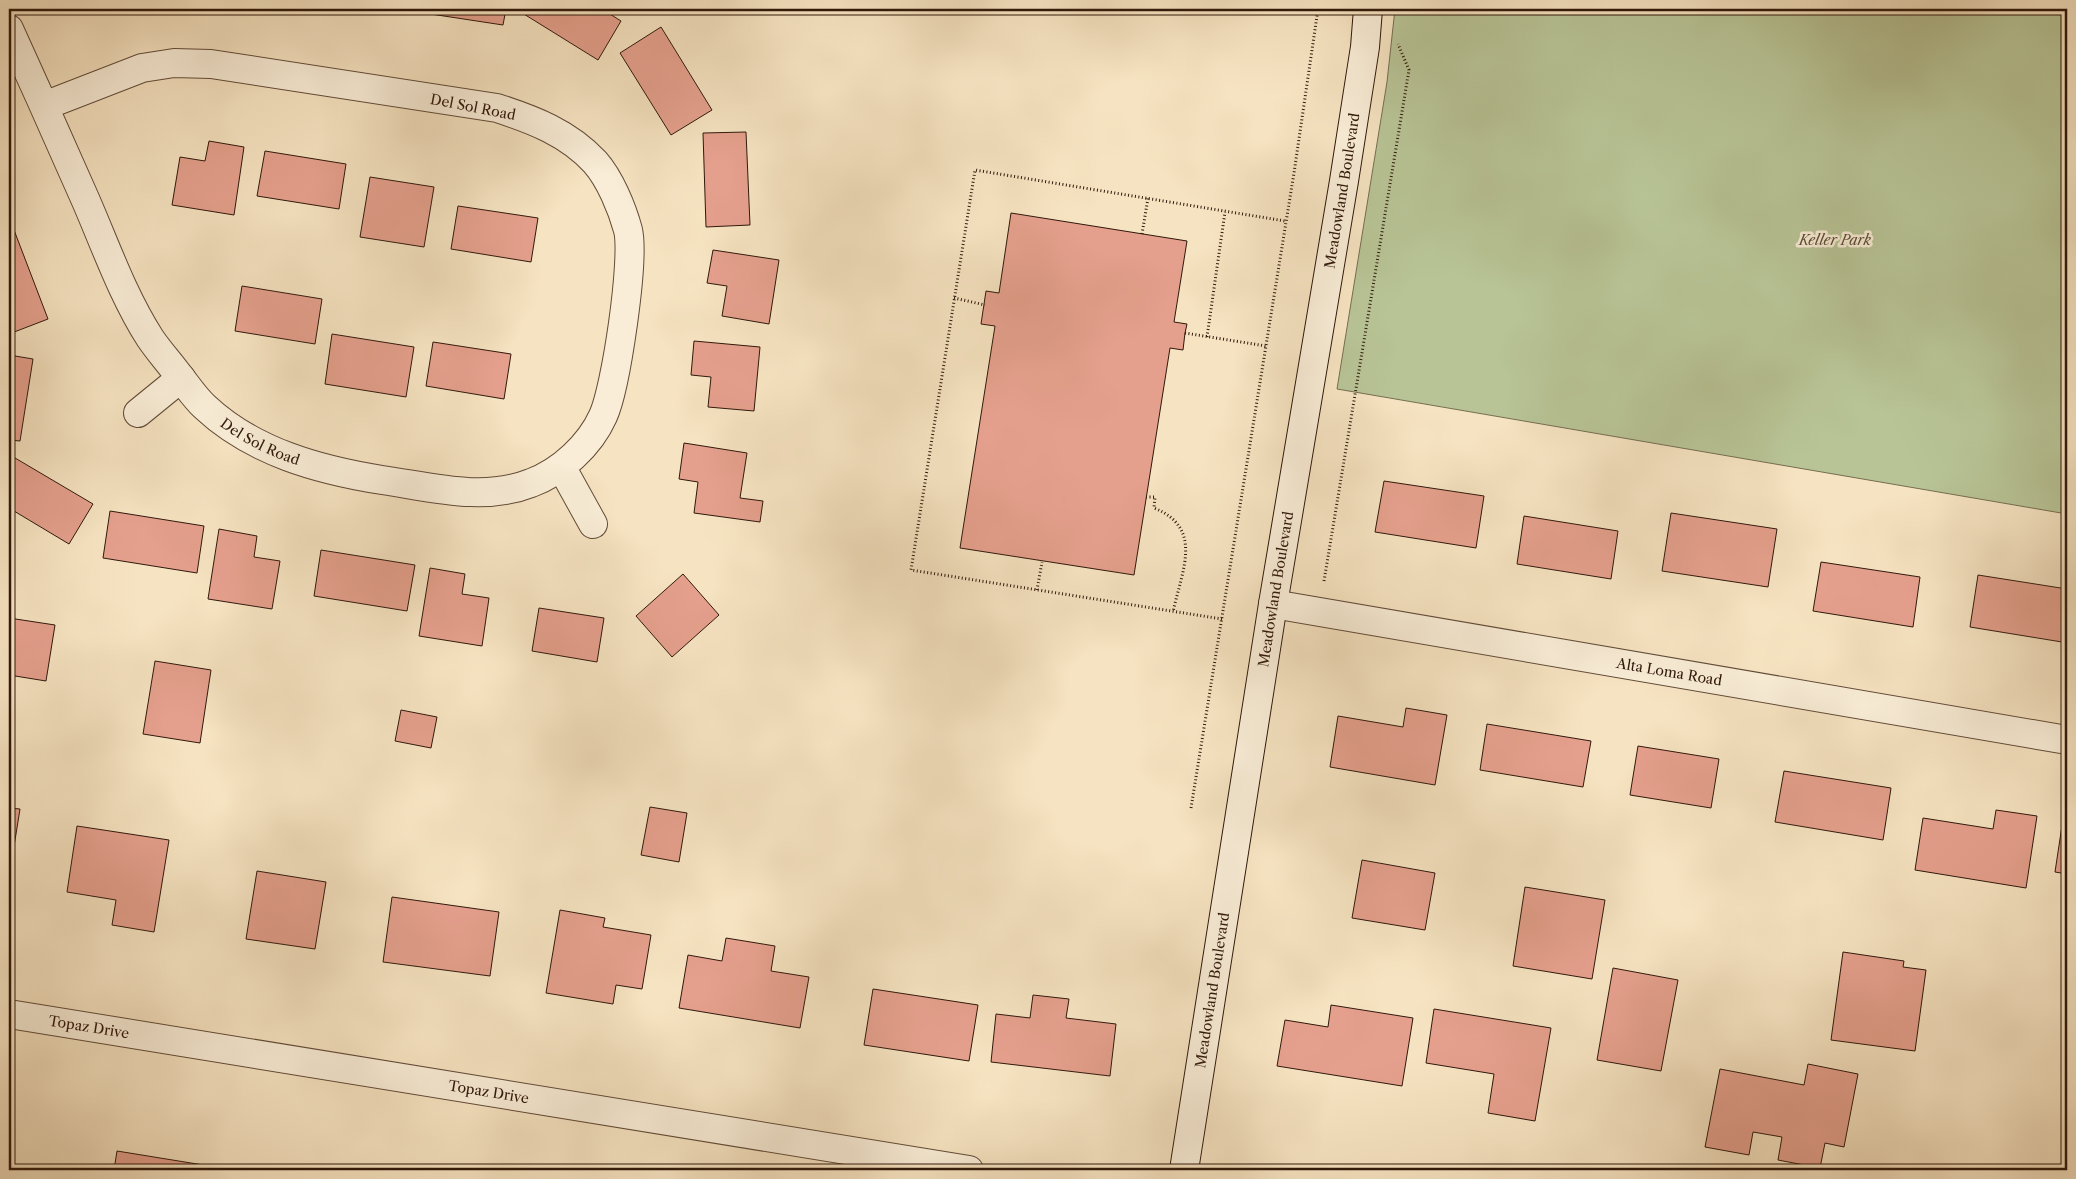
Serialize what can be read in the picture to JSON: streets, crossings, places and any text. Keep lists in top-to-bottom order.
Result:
{
  "streets": {
    "street": [
      "Del Sol Road",
      "Meadowland Boulevard",
      "Alta Loma Road",
      "Topaz Drive"
    ]
  },
  "crossings": [
    ["Meadowland Boulevard", "Alta Loma Road"]
  ],
  "parks": ["Keller Park"]
}
